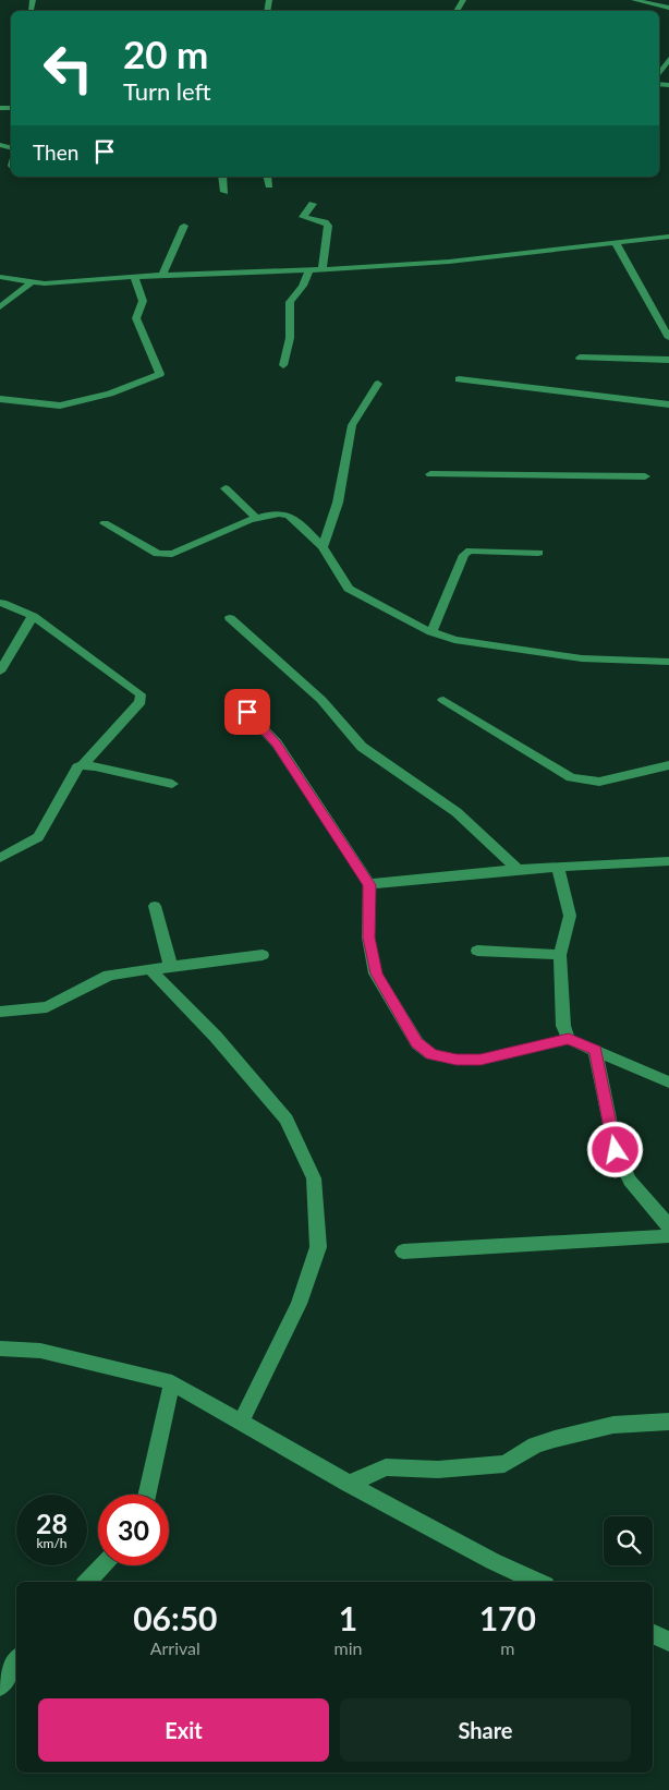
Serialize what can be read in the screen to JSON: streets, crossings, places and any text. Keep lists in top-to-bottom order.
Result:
{
  "page": {
    "turn": ["20 m", "Turn left"],
    "then": "Then",
    "speed": "28 km/h",
    "limit": "30",
    "eta": [
      "06:50",
      "Arrival",
      "1",
      "min",
      "170",
      "m"
    ],
    "buttons": ["Exit", "Share"]
  }
}
